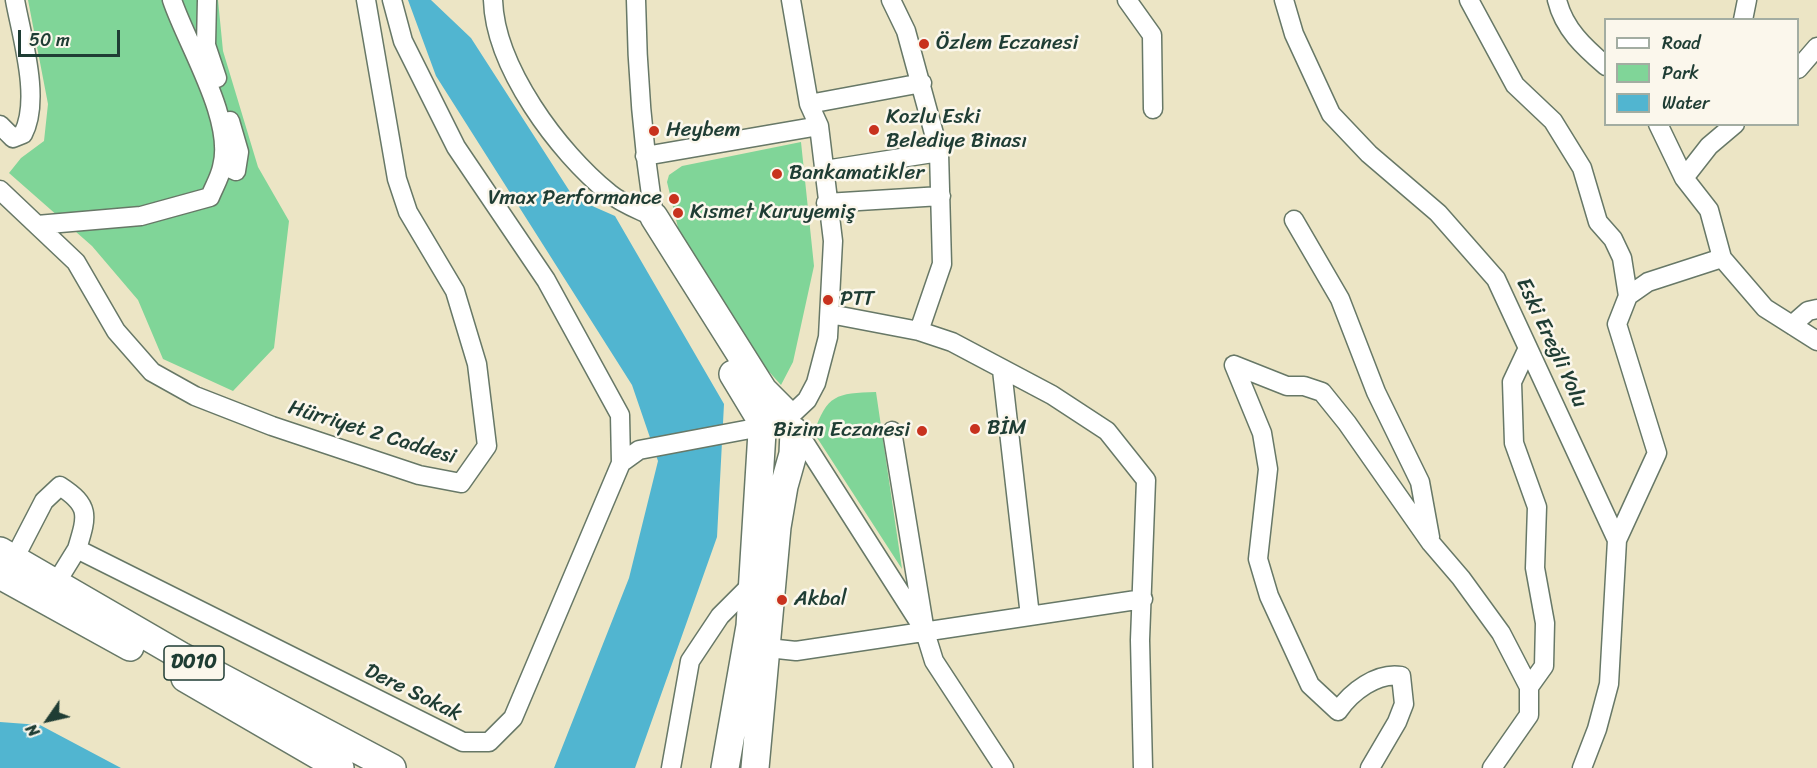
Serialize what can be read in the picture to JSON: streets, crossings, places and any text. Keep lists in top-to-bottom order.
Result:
{
  "streets": {
    "highway": ["D010"],
    "street": ["Eski Ereğli Yolu", "Hürriyet 2 Caddesi", "Dere Sokak"]
  },
  "places": [
    "Özlem Eczanesi",
    "Kozlu Eski Belediye Binası",
    "Heybem",
    "Bankamatikler",
    "Vmax Performance",
    "Kısmet Kuruyemiş",
    "PTT",
    "BİM",
    "Bizim Eczanesi",
    "Akbal"
  ],
  "legend": ["Road", "Park", "Water"],
  "scale_bar": "50 m",
  "north": "bottom left"
}
